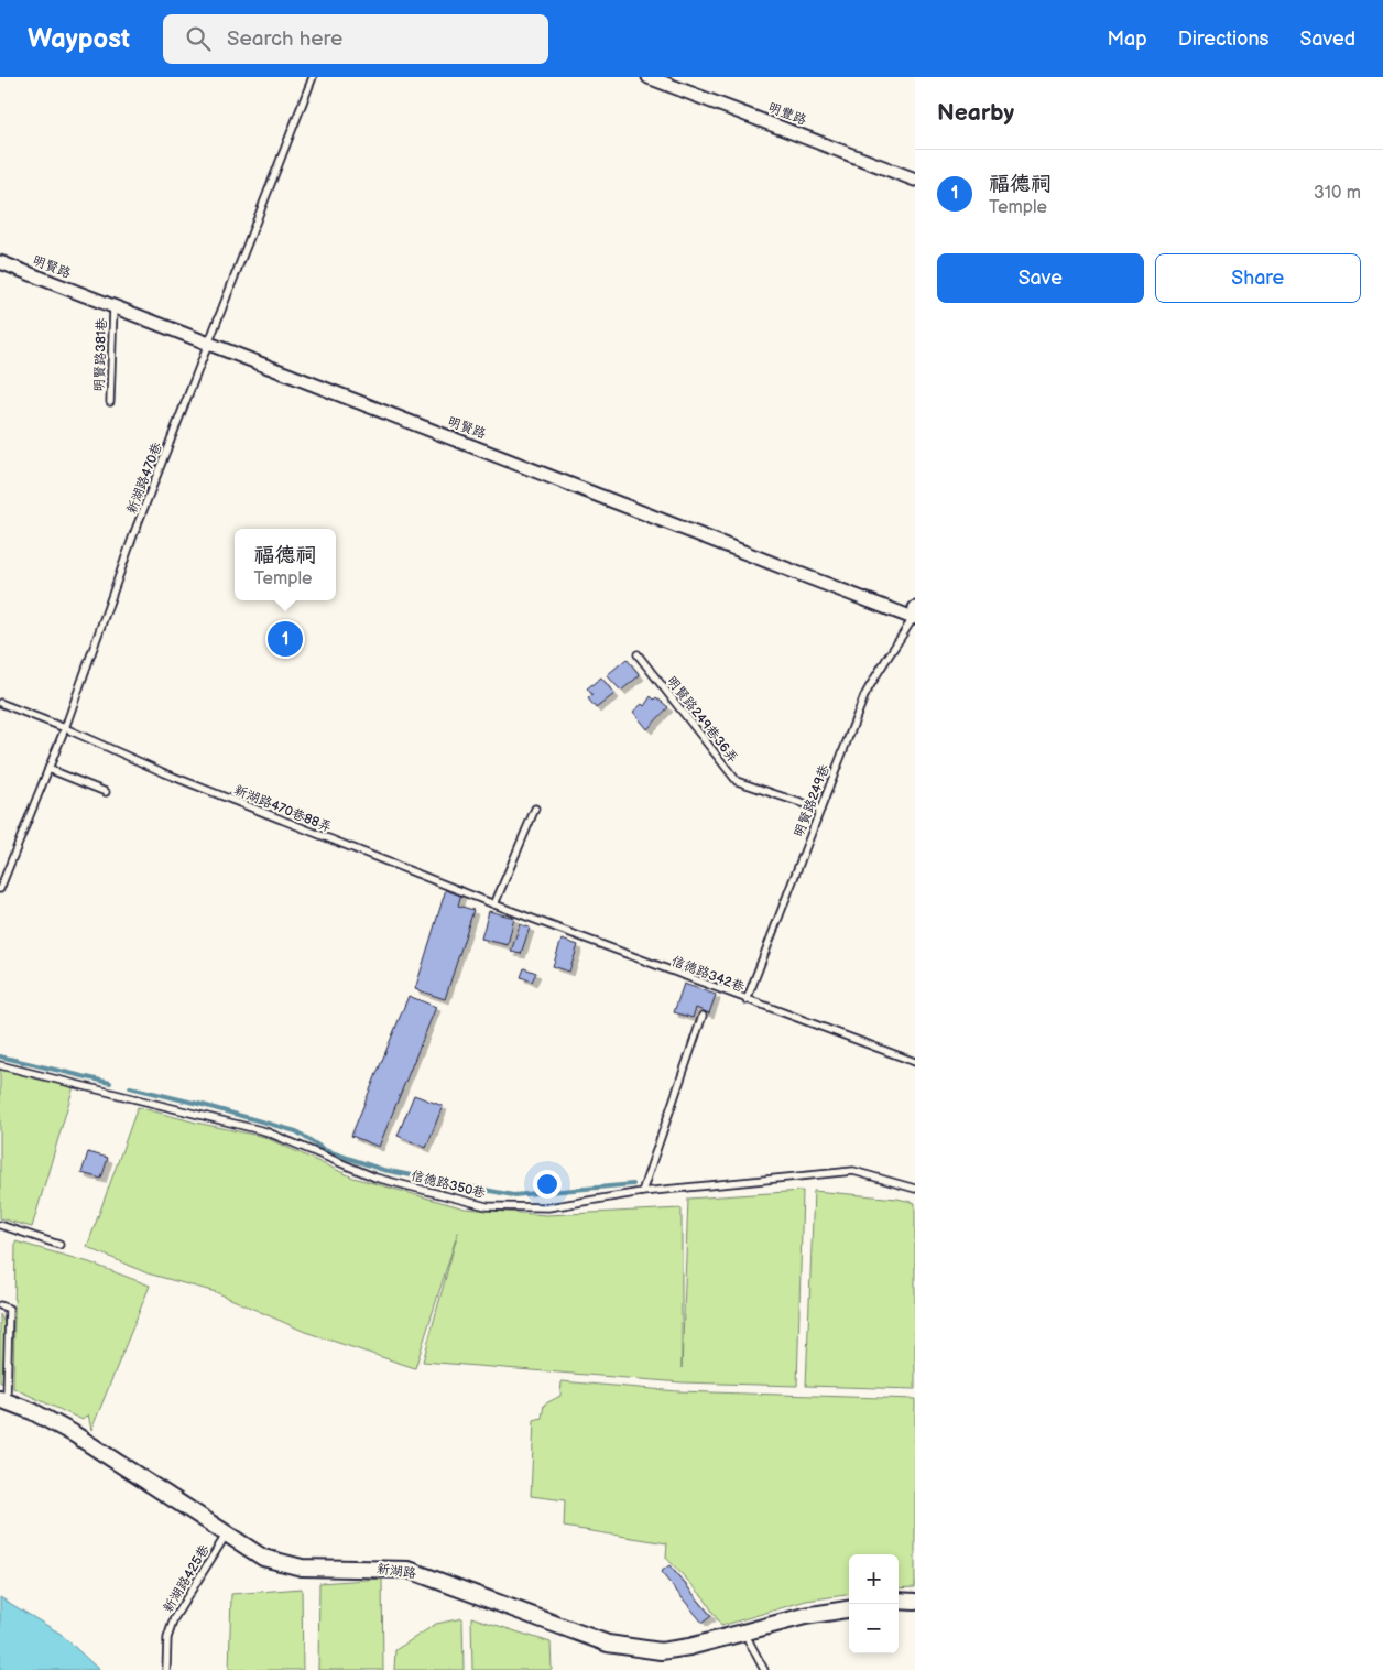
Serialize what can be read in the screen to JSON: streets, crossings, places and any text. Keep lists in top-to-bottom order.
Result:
{
  "streets": {
    "street": ["明豐路", "明賢路", "新湖路"],
    "lane": [
      "明賢路381巷",
      "新湖路470巷",
      "明賢路249巷36弄",
      "明賢路249巷",
      "新湖路470巷88弄",
      "信德路342巷",
      "信德路350巷",
      "新湖路425巷"
    ]
  },
  "crossings": [
    ["明賢路", "明賢路381巷"],
    ["明賢路", "新湖路470巷"],
    ["明賢路", "明賢路249巷"],
    ["新湖路470巷", "新湖路470巷88弄"],
    ["明賢路249巷36弄", "明賢路249巷"],
    ["明賢路249巷", "信德路342巷"],
    ["新湖路470巷88弄", "信德路342巷"],
    ["新湖路", "新湖路425巷"]
  ],
  "page": {
    "header": "Waypost",
    "search": "Search here",
    "nav": ["Map", "Directions", "Saved"],
    "heading": "Nearby",
    "list": [
      {
        "mark": "1",
        "name": "福德祠",
        "note": "Temple",
        "value": "310 m"
      }
    ],
    "buttons": ["Save", "Share"],
    "popup": ["福德祠", "Temple"],
    "pins": "1",
    "map_buttons": ["+", "−"]
  }
}
